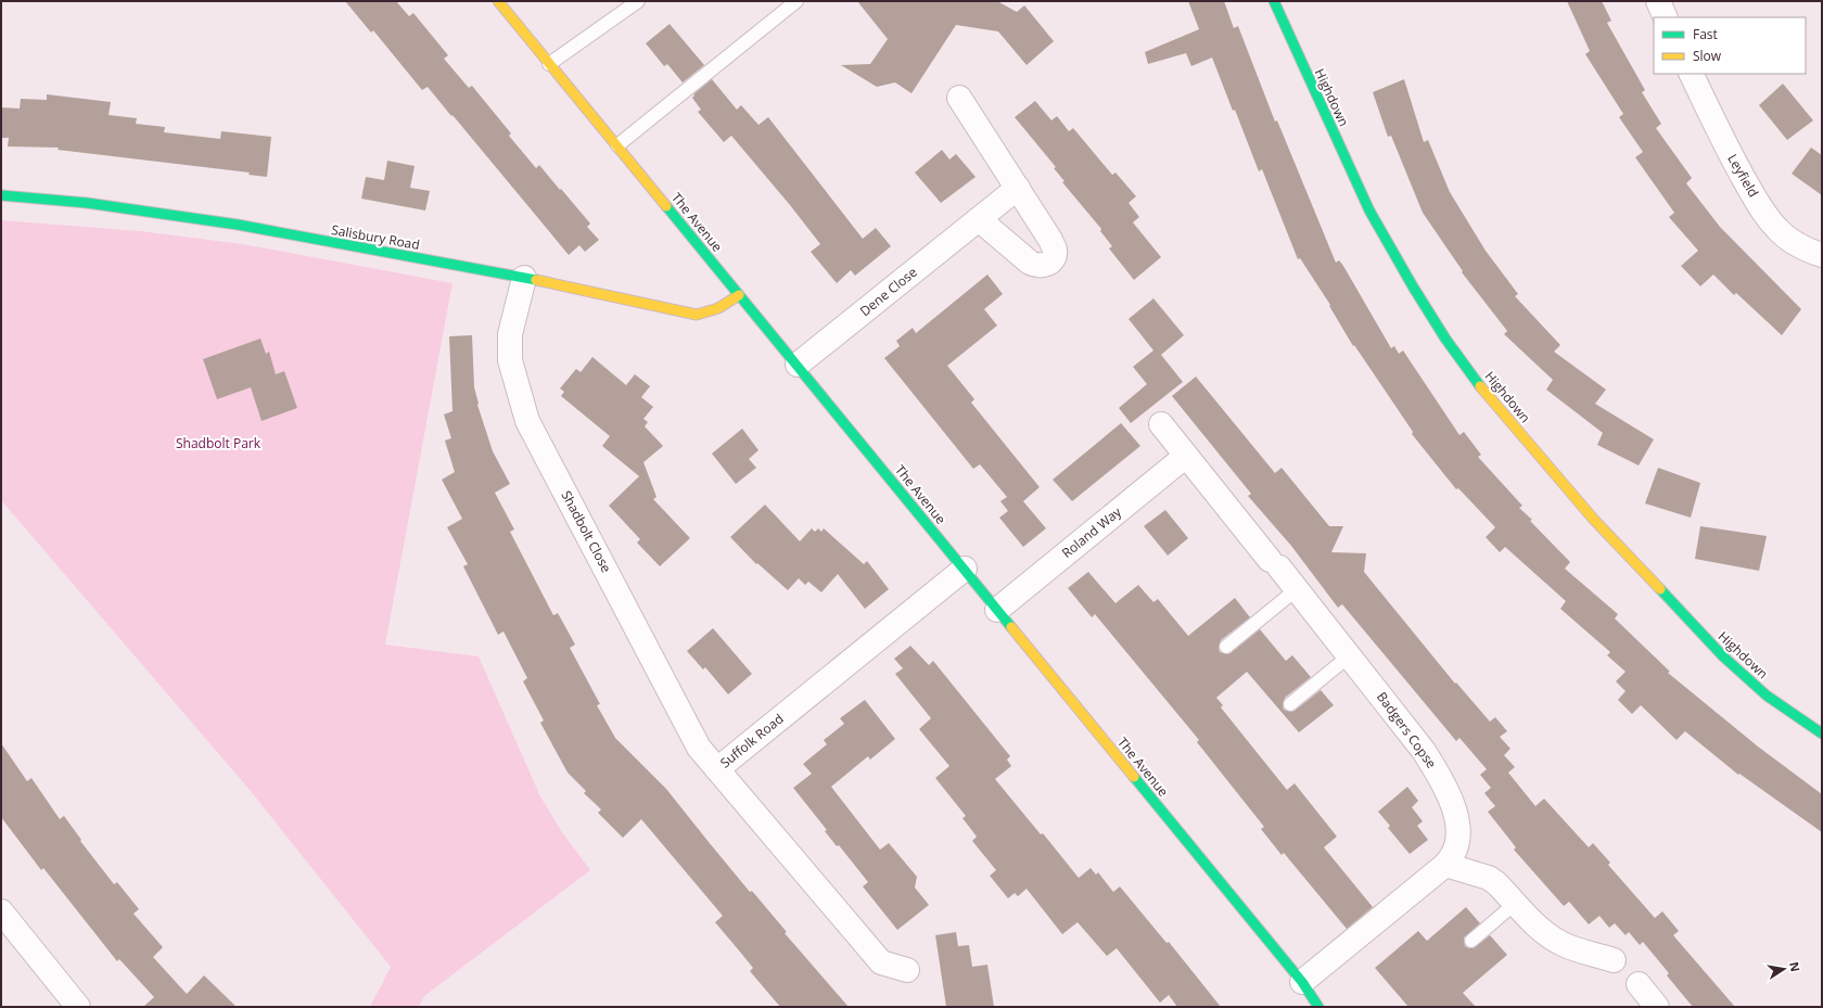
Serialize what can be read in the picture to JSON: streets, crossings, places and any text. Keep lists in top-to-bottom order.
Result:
{
  "streets": {
    "street": [
      "Highdown",
      "Leyfield",
      "The Avenue",
      "Salisbury Road",
      "Dene Close",
      "Shadbolt Close",
      "Roland Way",
      "Badgers Copse",
      "Suffolk Road"
    ]
  },
  "crossings": [
    ["The Avenue", "Salisbury Road"],
    ["The Avenue", "Dene Close"],
    ["The Avenue", "Roland Way"],
    ["The Avenue", "Badgers Copse"],
    ["The Avenue", "Suffolk Road"],
    ["Salisbury Road", "Shadbolt Close"],
    ["Shadbolt Close", "Suffolk Road"],
    ["Roland Way", "Badgers Copse"]
  ],
  "parks": ["Shadbolt Park"],
  "legend": ["Fast", "Slow"],
  "north": "right"
}
